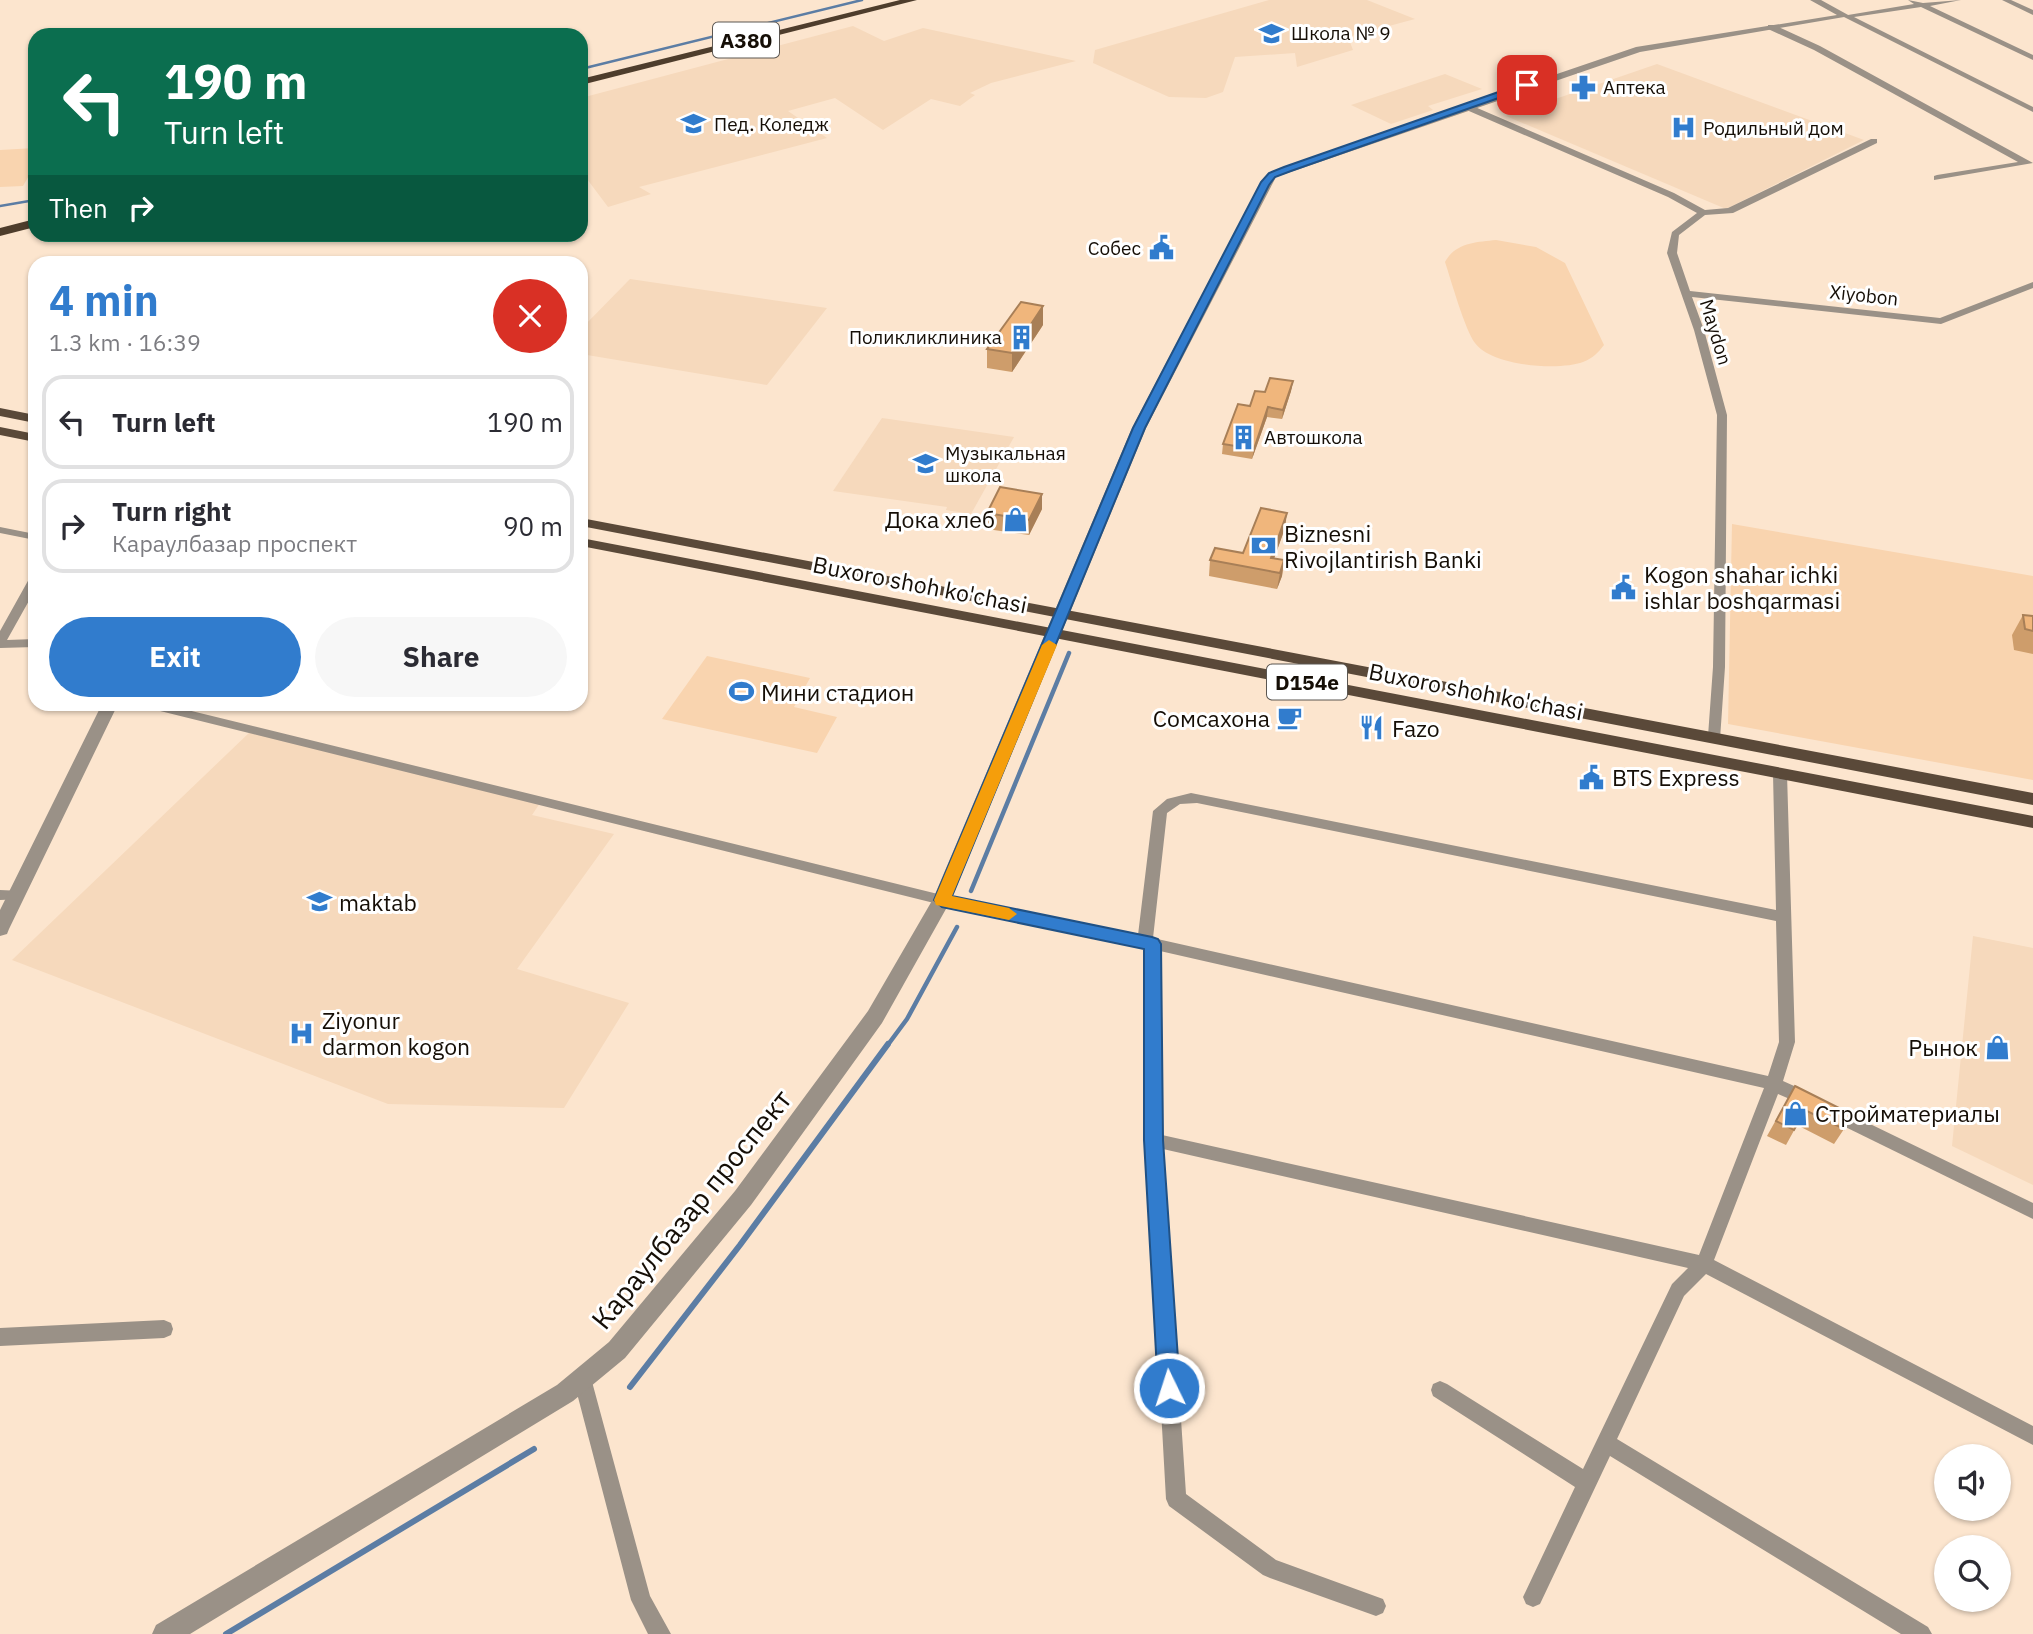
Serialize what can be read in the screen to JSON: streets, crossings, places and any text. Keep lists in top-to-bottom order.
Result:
{
  "streets": {
    "highway": ["A380"],
    "main road": ["Buxoro shoh ko'chasi", "D154e"],
    "street": ["Xiyobon", "Maydon", "Караулбазар проспект"]
  },
  "crossings": [
    ["Xiyobon", "Maydon"],
    ["Maydon", "Buxoro shoh ko'chasi"],
    ["Buxoro shoh ko'chasi", "Караулбазар проспект"]
  ],
  "places": {
    "school or university": [
      "Школа № 9",
      "Пед. Коледж",
      "Музыкальная школа",
      "maktab"
    ],
    "pharmacy": ["Аптека"],
    "hospital": ["Родильный дом", "Ziyonur darmon kogon"],
    "public building": ["Собеc", "Kogon shahar ichki ishlar boshqarmasi", "BTS Express"],
    "building": ["Поликликлиника", "Автошкола"],
    "shop": ["Дока хлеб", "Рынок", "Стройматериалы"],
    "bank": ["Biznesni Rivojlantirish Banki"],
    "sports": ["Мини стадион"],
    "cafe": ["Сомсахона"],
    "restaurant": ["Fazo"]
  },
  "page": {
    "turn": ["190 m", "Turn left"],
    "then": "Then",
    "heading": ["4 min", "1.3 km · 16:39"],
    "list": [
      {
        "name": "Turn left",
        "value": "190 m"
      },
      {
        "name": "Turn right",
        "note": "Караулбазар проспект",
        "value": "90 m"
      }
    ],
    "buttons": ["Exit", "Share"]
  }
}
